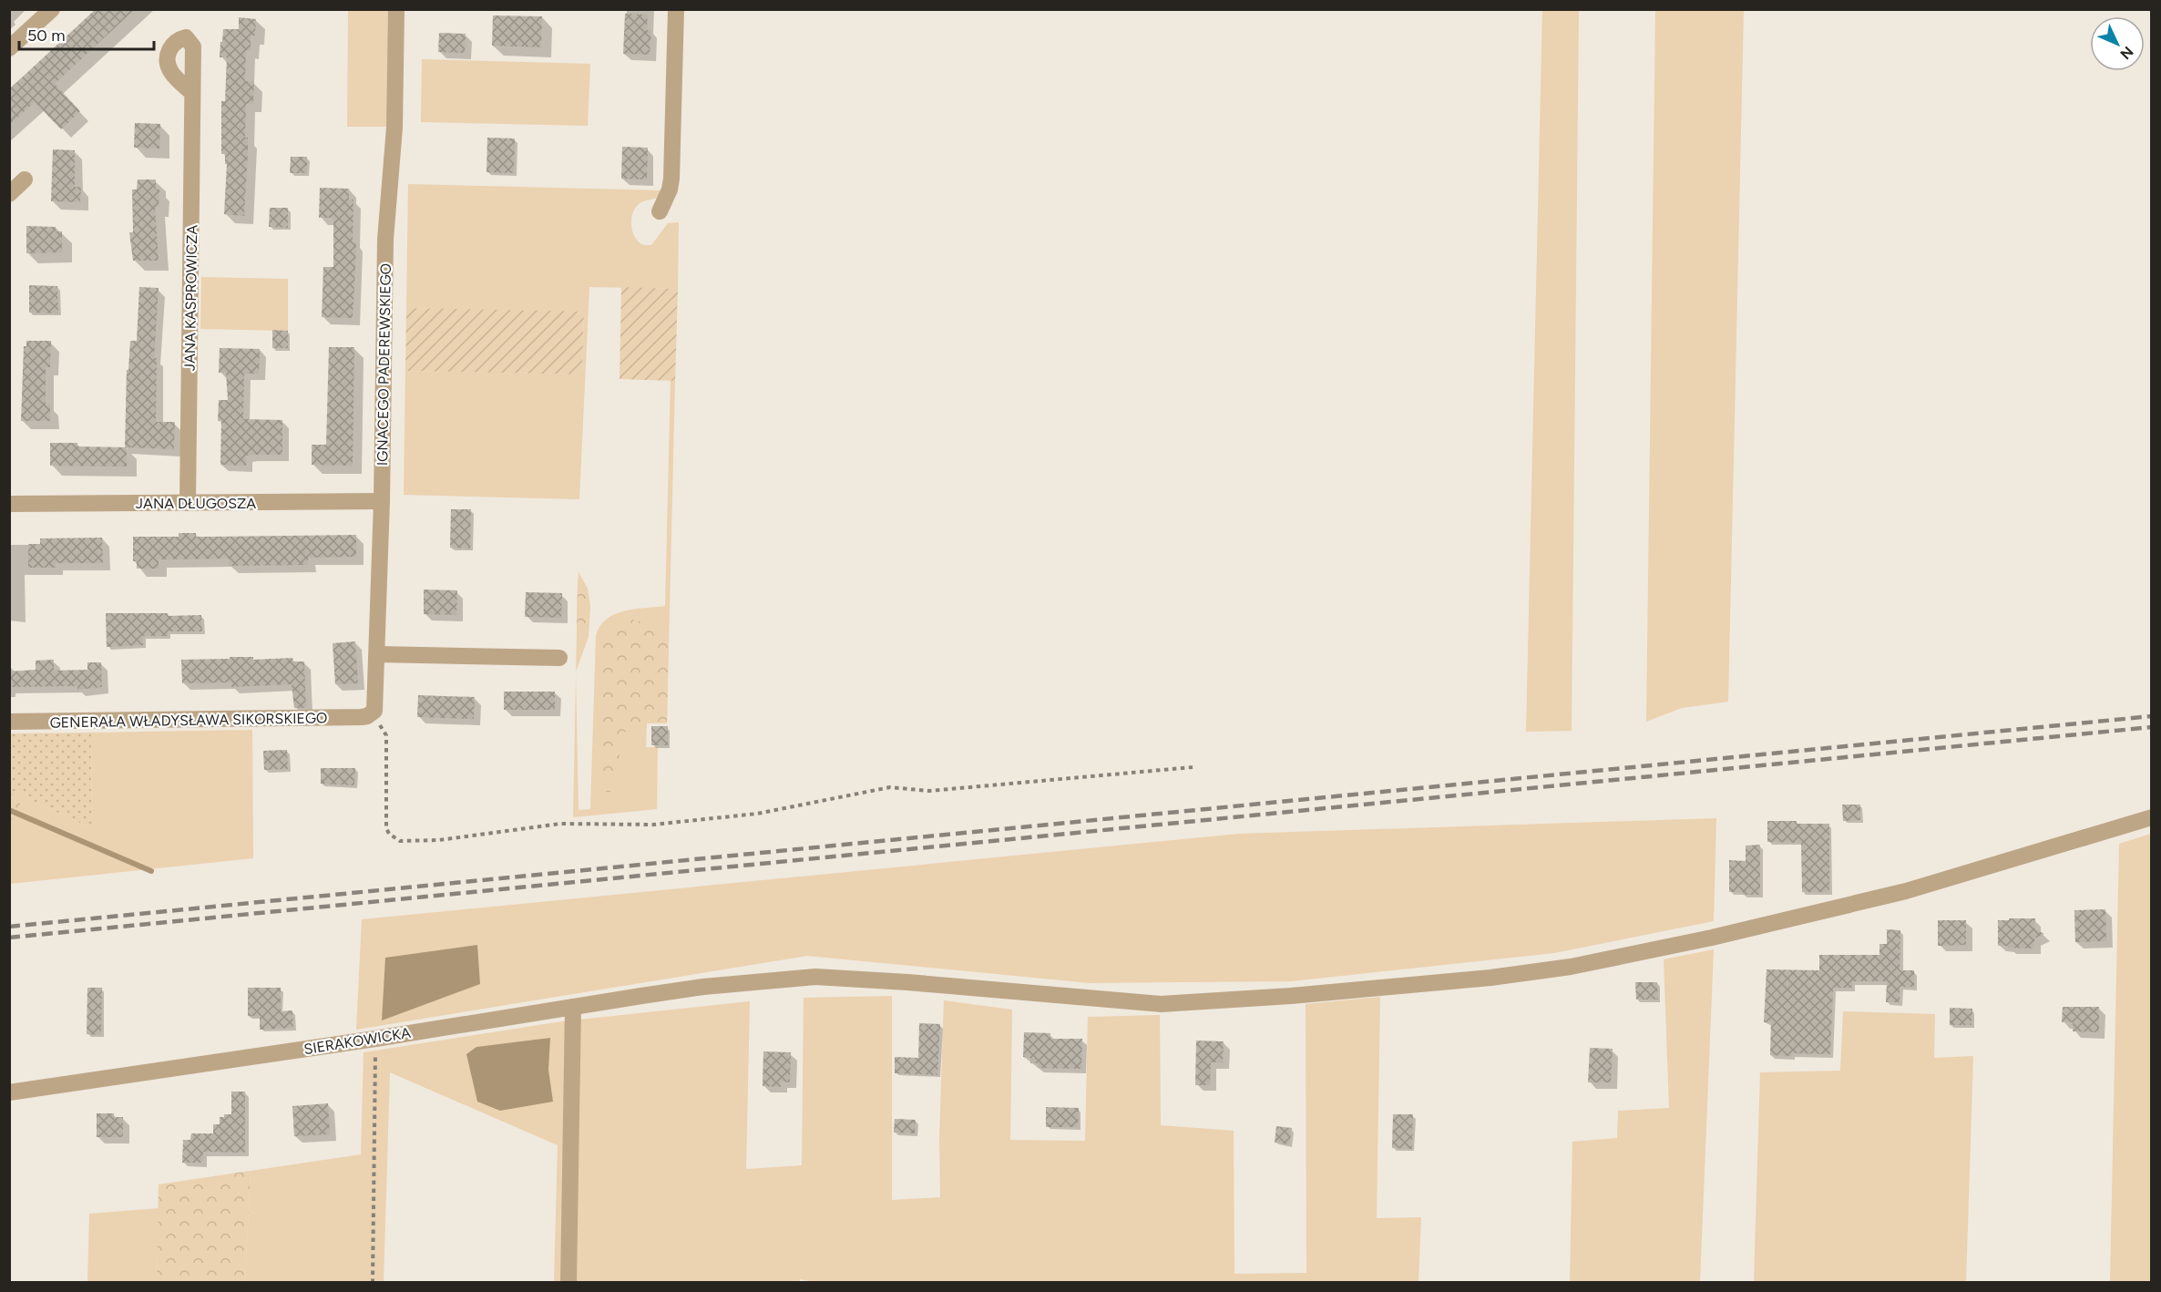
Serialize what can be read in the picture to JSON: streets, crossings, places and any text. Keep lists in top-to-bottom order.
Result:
{
  "streets": {
    "street": [
      "JANA KASPROWICZA",
      "IGNACEGO PADEREWSKIEGO",
      "JANA DŁUGOSZA",
      "GENERAŁA WŁADYSŁAWA SIKORSKIEGO",
      "SIERAKOWICKA"
    ]
  },
  "crossings": [
    ["JANA KASPROWICZA", "JANA DŁUGOSZA"],
    ["IGNACEGO PADEREWSKIEGO", "JANA DŁUGOSZA"],
    ["IGNACEGO PADEREWSKIEGO", "GENERAŁA WŁADYSŁAWA SIKORSKIEGO"]
  ],
  "scale_bar": "50 m",
  "north": "bottom right"
}
